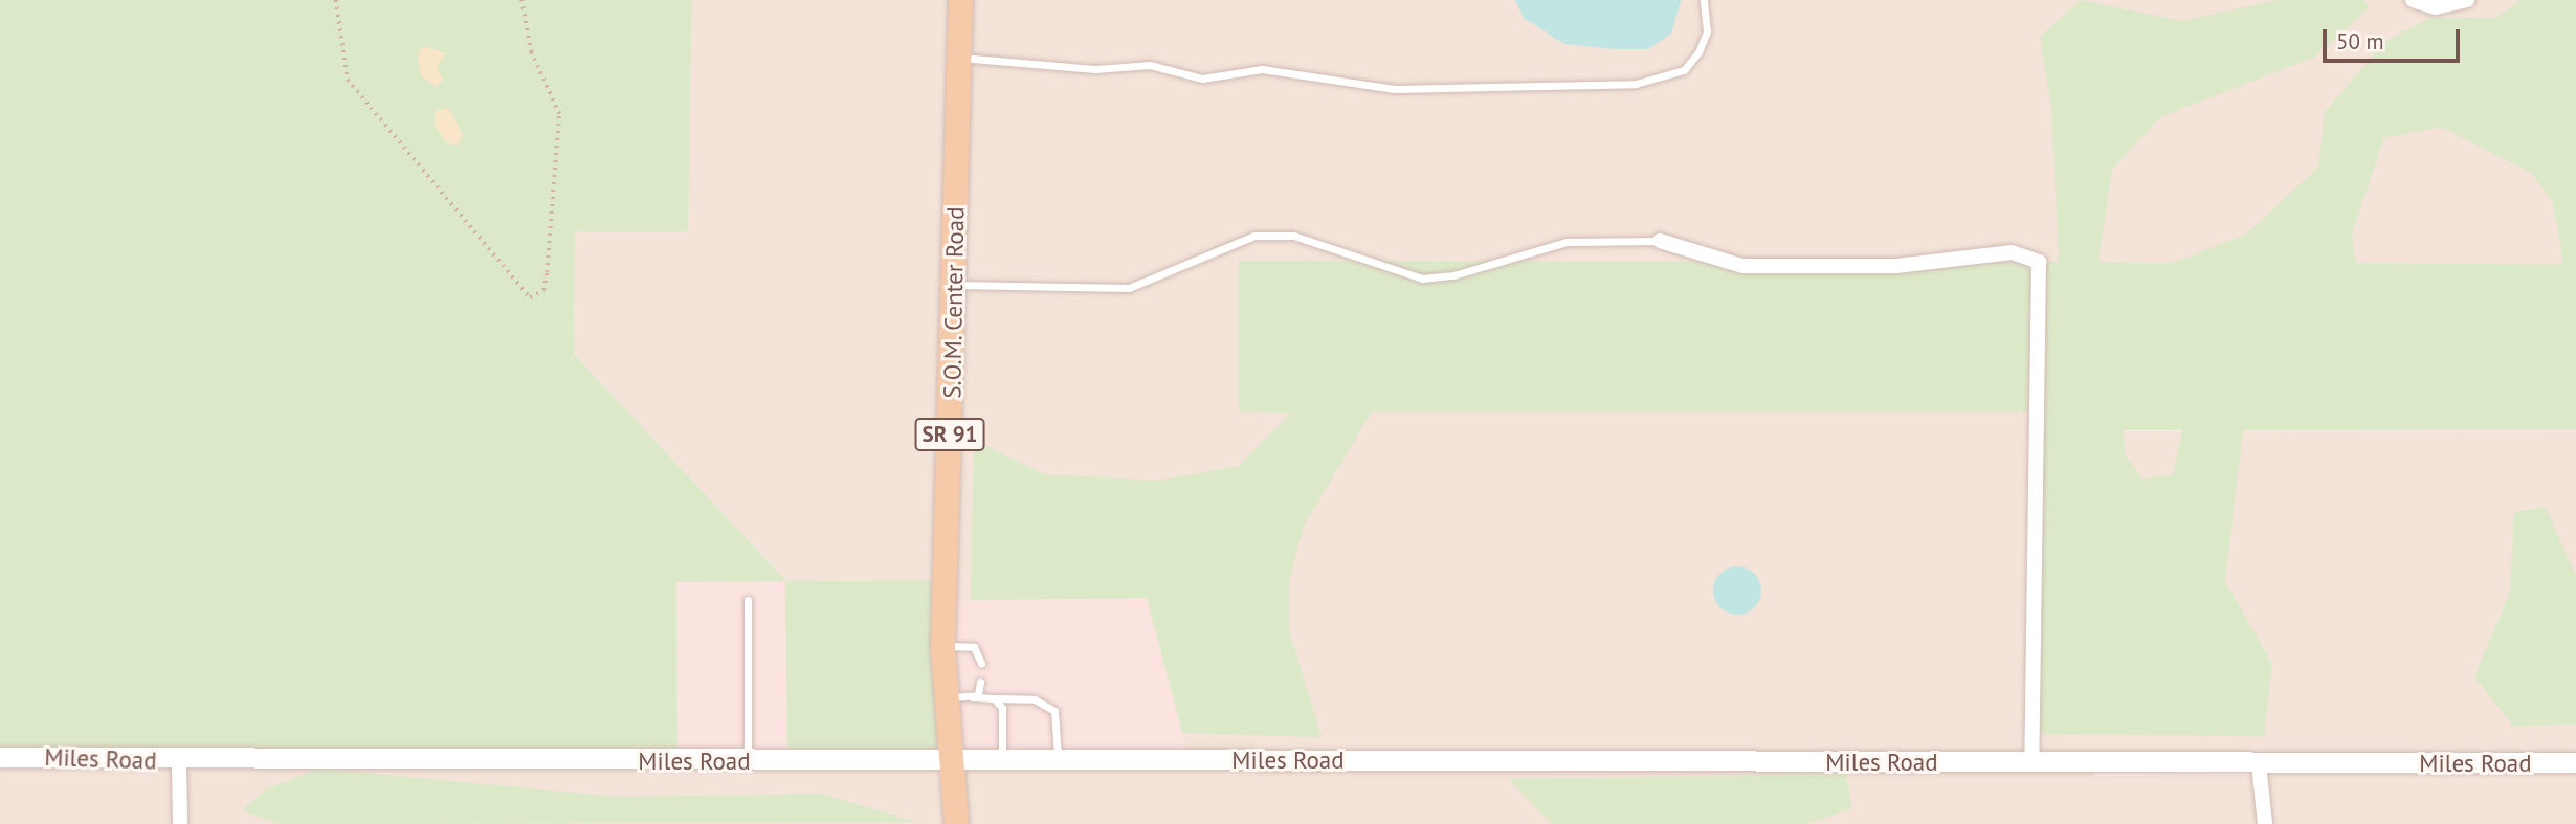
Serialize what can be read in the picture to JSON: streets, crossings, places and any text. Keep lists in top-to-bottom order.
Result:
{
  "streets": {
    "main road": ["S.O.M. Center Road", "SR 91", "Miles Road"]
  },
  "crossings": [
    ["S.O.M. Center Road", "Miles Road"]
  ],
  "scale_bar": "50 m"
}
